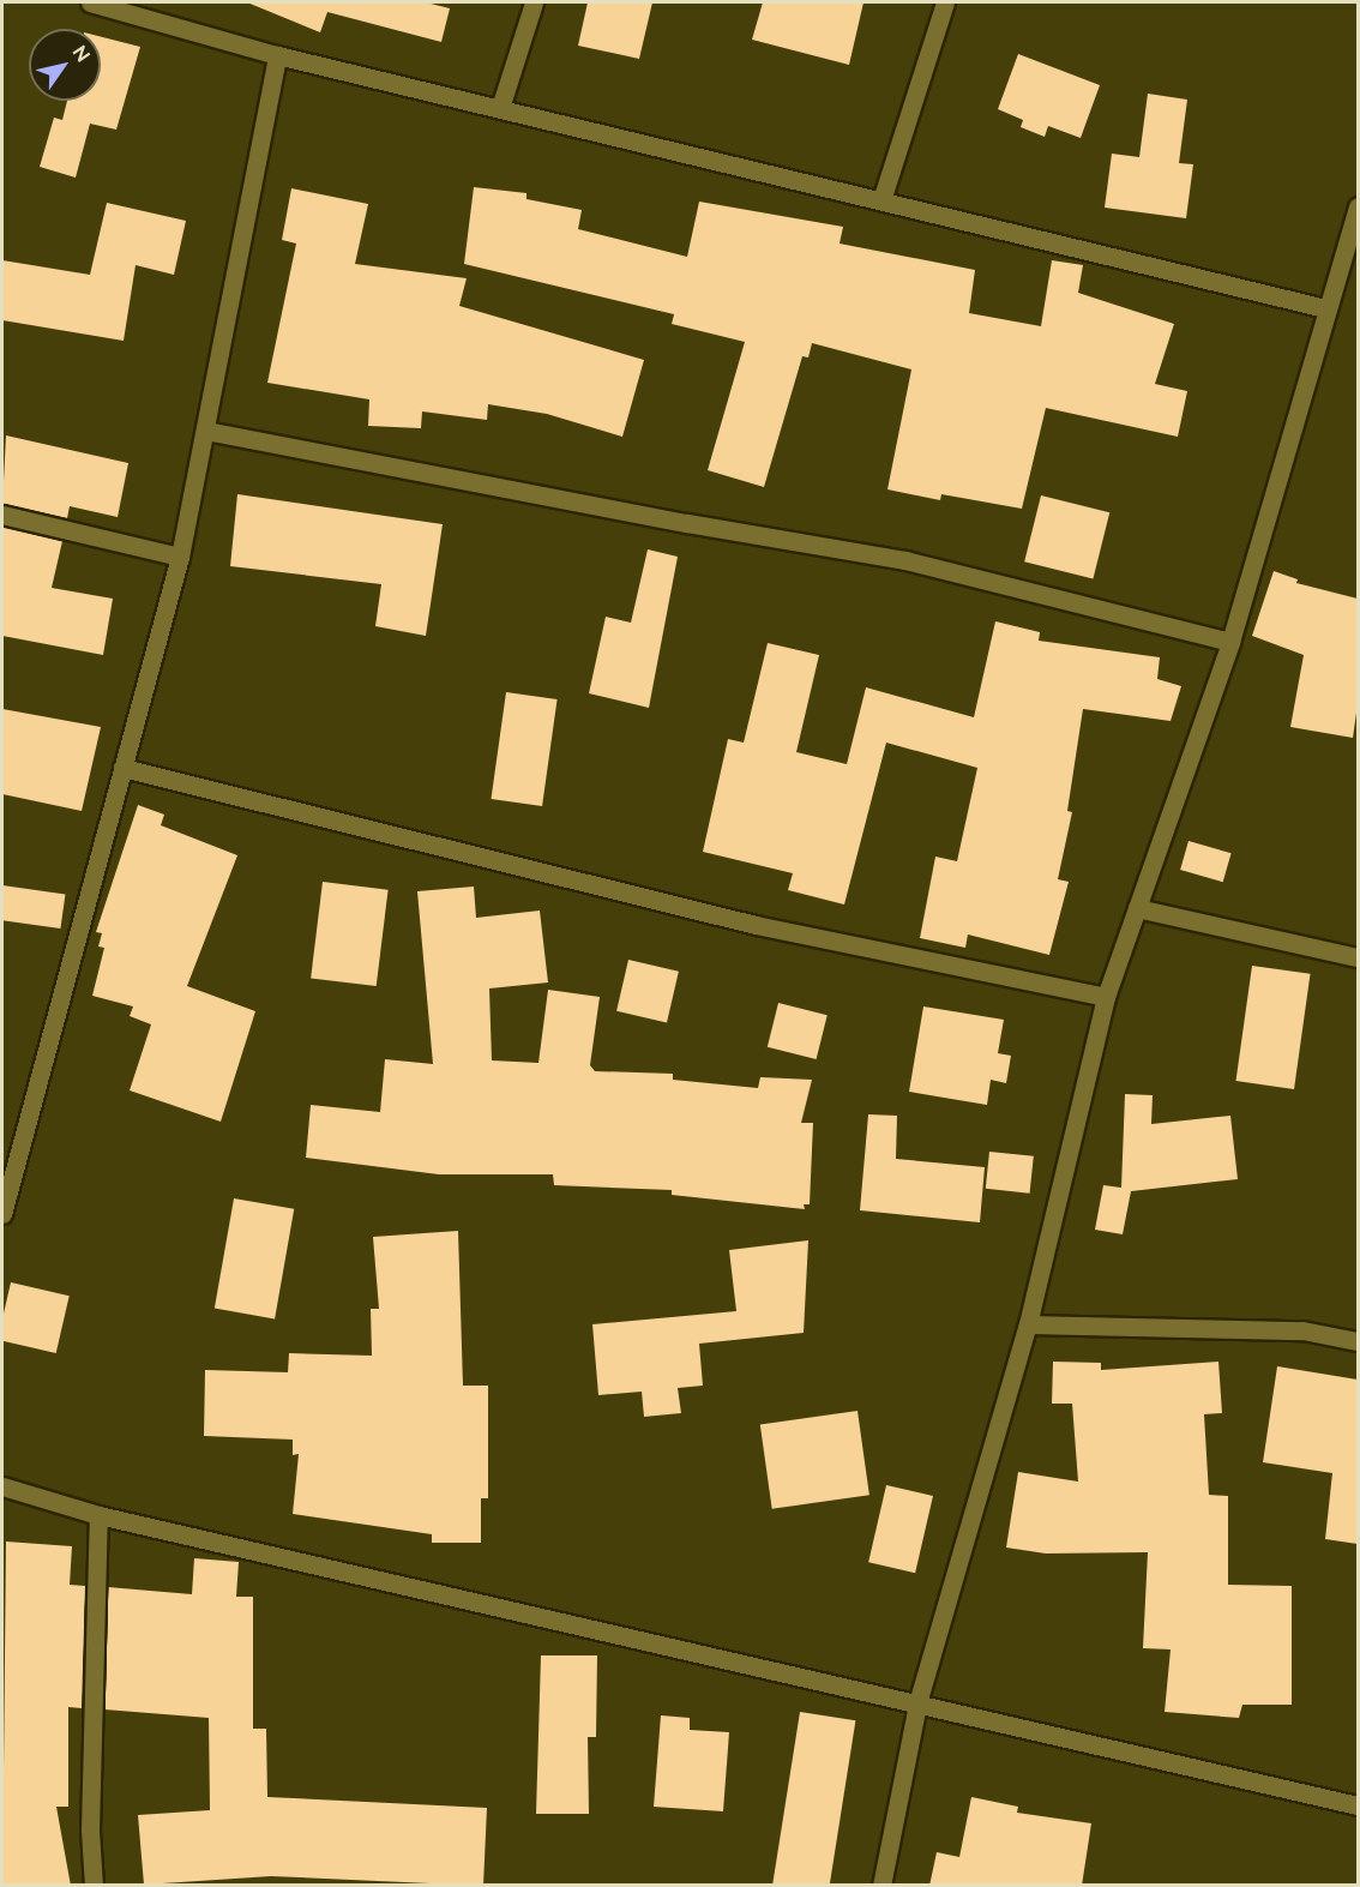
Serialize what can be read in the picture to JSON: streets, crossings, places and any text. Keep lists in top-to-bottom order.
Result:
{
  "north": "top right"
}
